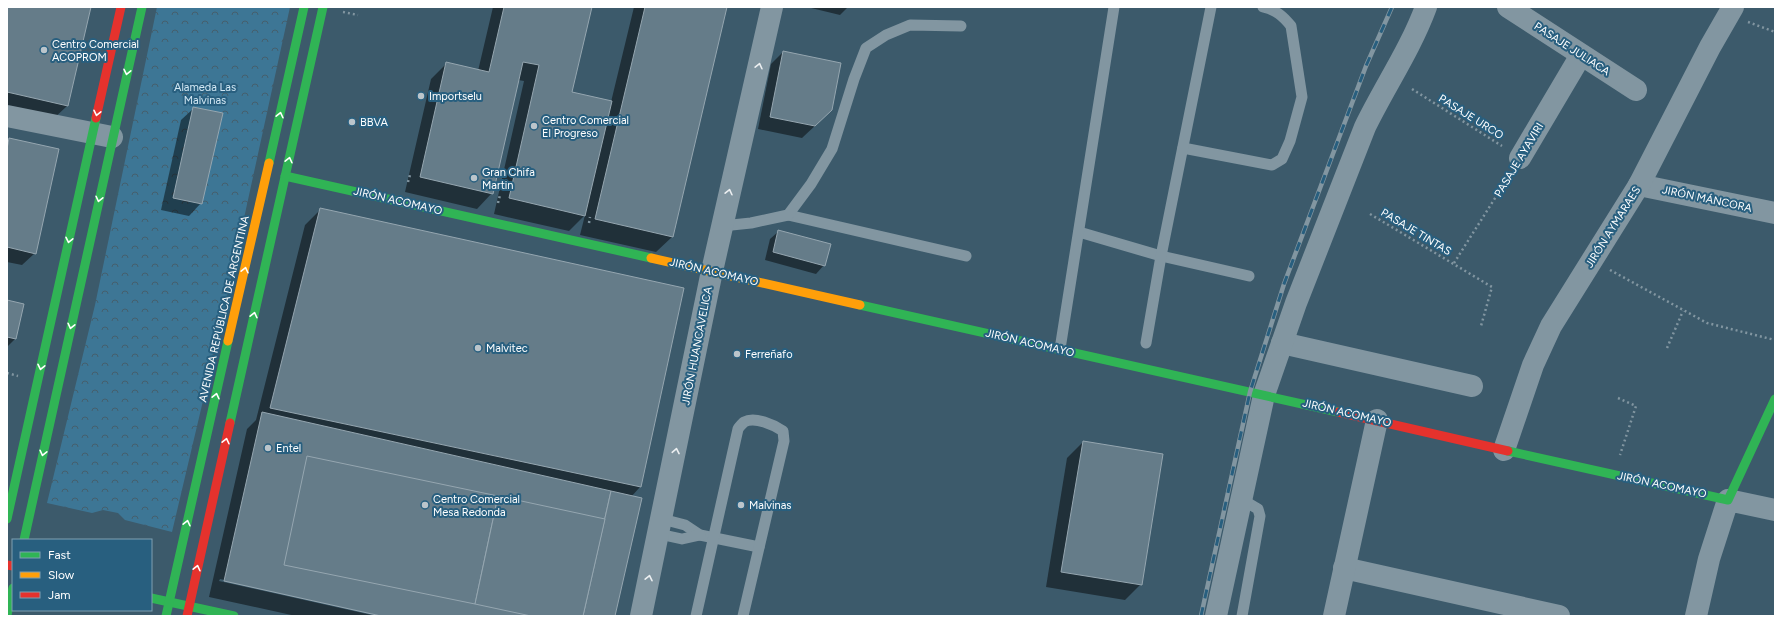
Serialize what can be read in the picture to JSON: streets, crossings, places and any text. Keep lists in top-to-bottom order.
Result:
{
  "streets": {
    "street": [
      "PASAJE JULIACA",
      "PASAJE AYAVIRI",
      "JIRÓN MÁNCORA",
      "JIRÓN ACOMAYO",
      "JIRÓN AYMARAES",
      "AVENIDA REPÚBLICA DE ARGENTINA",
      "JIRÓN HUANCAVELICA"
    ],
    "path": ["PASAJE URCO", "PASAJE TINTAS"]
  },
  "crossings": [
    ["PASAJE JULIACA", "PASAJE AYAVIRI"],
    ["PASAJE URCO", "PASAJE AYAVIRI"],
    ["PASAJE AYAVIRI", "PASAJE TINTAS"],
    ["JIRÓN MÁNCORA", "JIRÓN AYMARAES"],
    ["JIRÓN ACOMAYO", "JIRÓN AYMARAES"],
    ["JIRÓN ACOMAYO", "JIRÓN HUANCAVELICA"]
  ],
  "one_way": ["JIRÓN HUANCAVELICA"],
  "parks": ["Alameda Las Malvinas"],
  "places": [
    "Centro Comercial ACOPROM",
    "Importselu",
    "BBVA",
    "Centro Comercial El Progreso",
    "Gran Chifa Martin",
    "Malvitec",
    "Ferreñafo",
    "Entel",
    "Centro Comercial Mesa Redonda",
    "Malvinas"
  ],
  "legend": ["Fast", "Slow", "Jam"]
}
